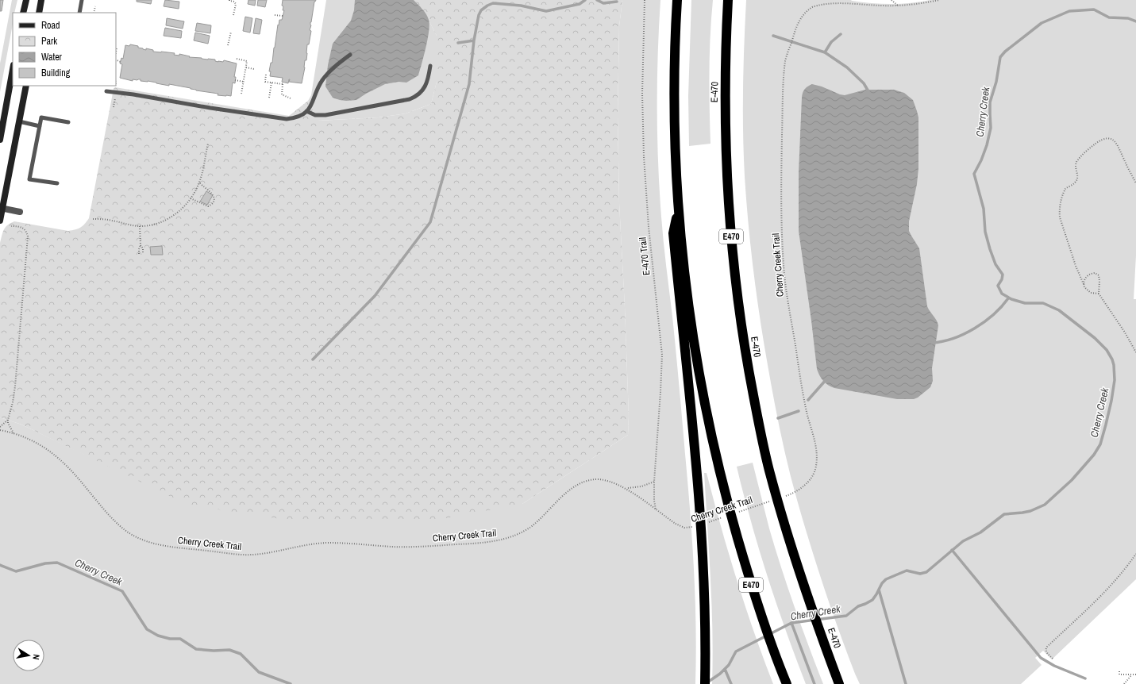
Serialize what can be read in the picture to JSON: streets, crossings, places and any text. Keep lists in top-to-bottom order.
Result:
{
  "streets": {
    "highway": ["E-470", "E470"],
    "path": ["E-470 Trail", "Cherry Creek Trail"]
  },
  "crossings": [
    ["E-470 Trail", "Cherry Creek Trail"]
  ],
  "water": ["Cherry Creek"],
  "legend": [
    "Road",
    "Park",
    "Water",
    "Building"
  ],
  "north": "right"
}
